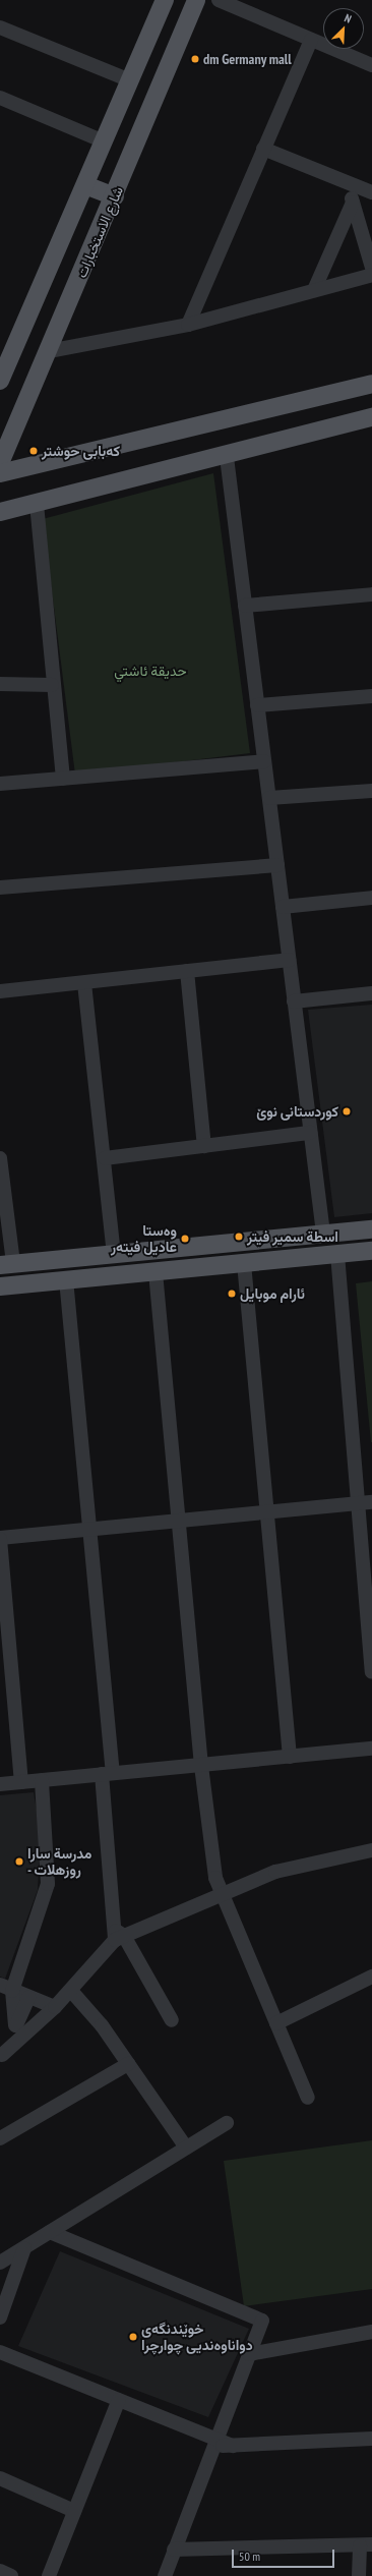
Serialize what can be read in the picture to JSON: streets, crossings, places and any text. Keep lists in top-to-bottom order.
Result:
{
  "streets": {
    "main road": ["شارع الاستخبارات"]
  },
  "parks": ["حديقة ئاشتي"],
  "places": [
    "dm Germany mall",
    "کەبابی حوشتر",
    "کوردستانی نوێ",
    "اسطة سمير فيتر",
    "وەستا عادیل فیتەر",
    "ئارام موبايل",
    "مدرسة سارا - روزهلات",
    "خوێندنگەی دواناوەندیی چوارچرا"
  ],
  "scale_bar": "50 m",
  "north": "top right"
}
